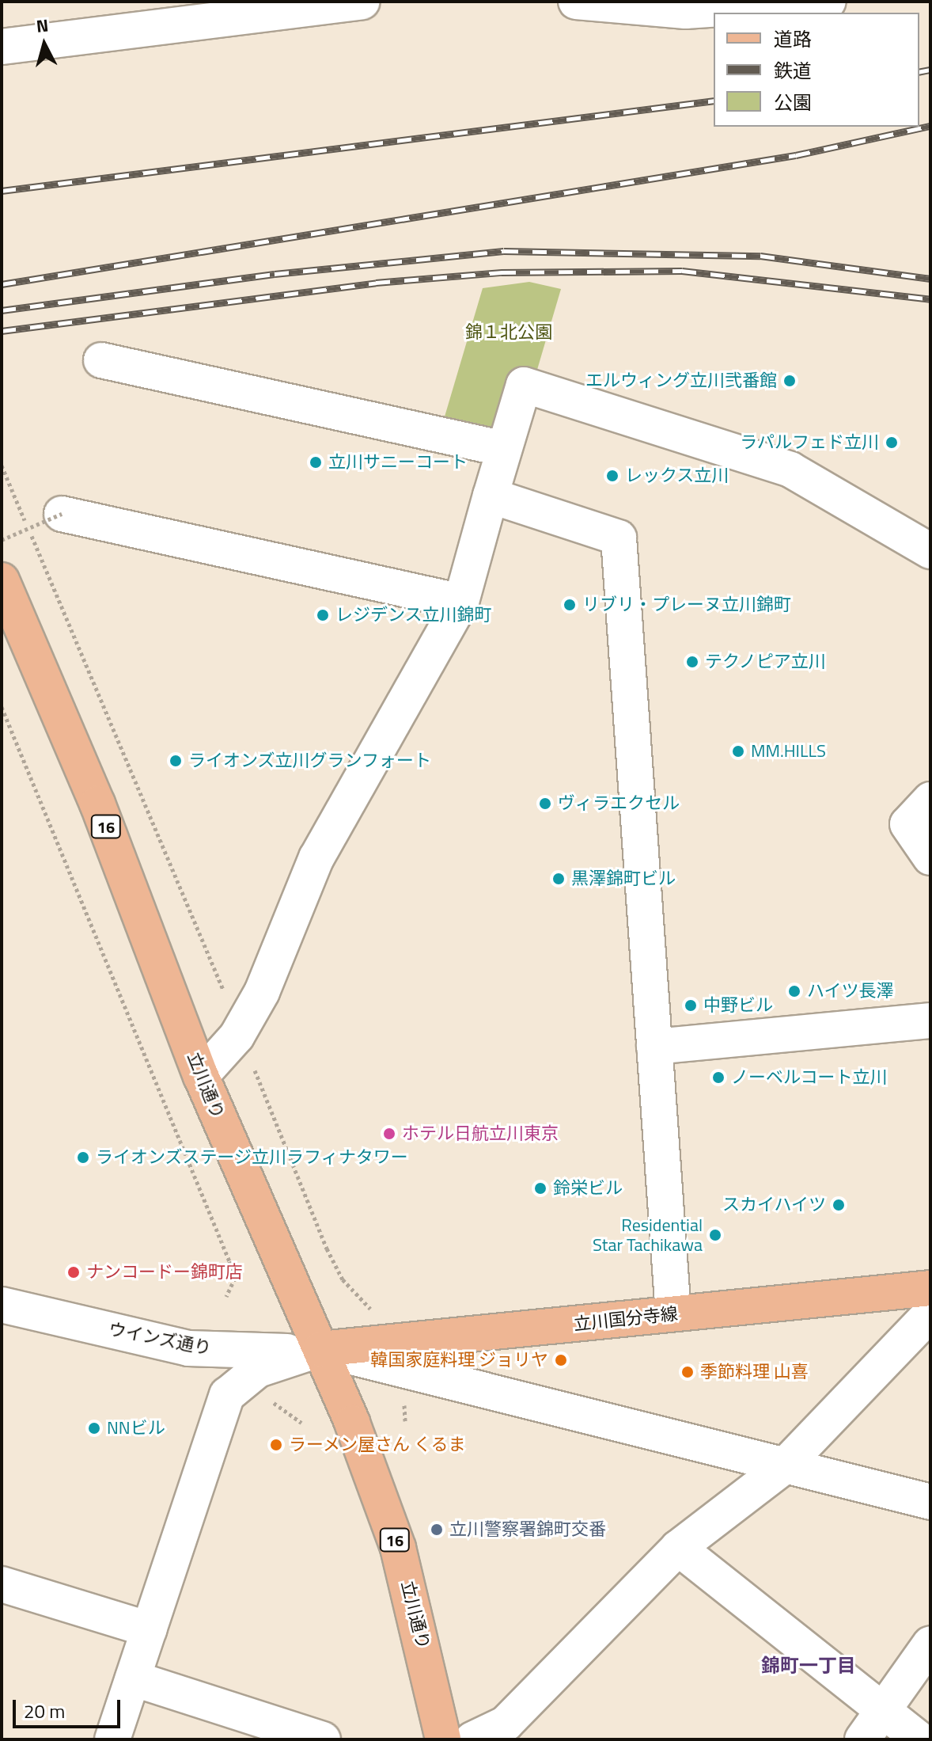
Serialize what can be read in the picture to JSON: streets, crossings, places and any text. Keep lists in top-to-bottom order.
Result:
{
  "streets": {
    "main road": ["16", "立川通り", "立川国分寺線"],
    "street": ["ウインズ通り"]
  },
  "crossings": [
    ["立川通り", "立川国分寺線"],
    ["立川通り", "ウインズ通り"],
    ["立川国分寺線", "ウインズ通り"]
  ],
  "districts": ["錦町一丁目"],
  "parks": ["錦１北公園"],
  "places": [
    "エルウィング立川弐番館",
    "ラパルフェド立川",
    "立川サニーコート",
    "レックス立川",
    "リブリ・プレーヌ立川錦町",
    "レジデンス立川錦町",
    "テクノピア立川",
    "MM.HILLS",
    "ライオンズ立川グランフォート",
    "ヴィラエクセル",
    "黒澤錦町ビル",
    "ハイツ長澤",
    "中野ビル",
    "ノーベルコート立川",
    "ホテル日航立川東京",
    "ライオンズステージ立川ラフィナタワー",
    "鈴栄ビル",
    "スカイハイツ",
    "Residential Star Tachikawa",
    "ナンコードー錦町店",
    "韓国家庭料理 ジョリヤ",
    "季節料理 山喜",
    "NNビル",
    "ラーメン屋さん くるま",
    "立川警察署錦町交番"
  ],
  "legend": ["道路", "鉄道", "公園"],
  "scale_bar": "20 m",
  "north": "top"
}
